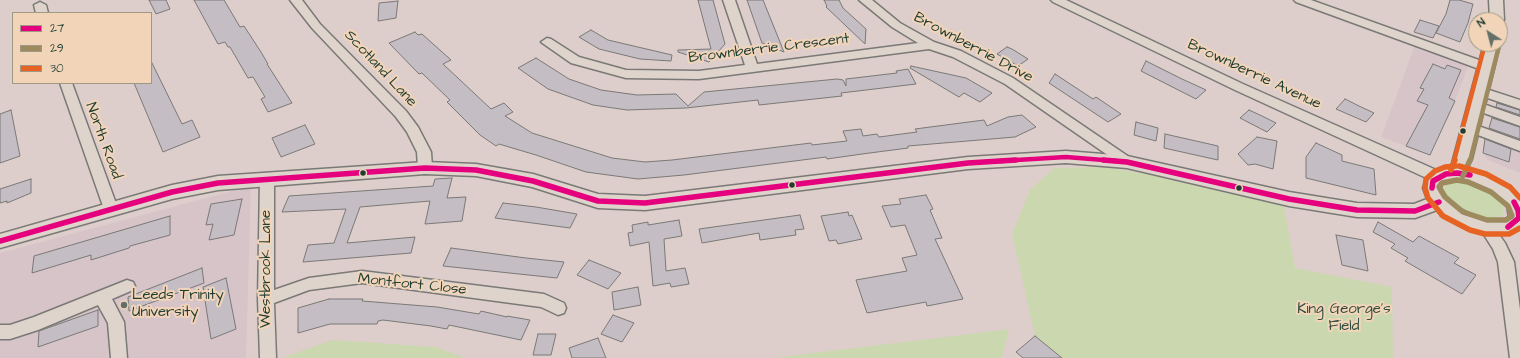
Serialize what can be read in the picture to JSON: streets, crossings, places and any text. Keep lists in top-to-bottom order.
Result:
{
  "streets": {
    "street": [
      "Brownberrie Drive",
      "Brownberrie Crescent",
      "Scotland Lane",
      "Brownberrie Avenue",
      "North Road",
      "Westbrook Lane",
      "Montfort Close"
    ]
  },
  "crossings": [
    ["Brownberrie Drive", "Brownberrie Crescent"],
    ["Westbrook Lane", "Montfort Close"]
  ],
  "parks": ["King George's Field"],
  "places": ["Leeds Trinity University"],
  "lines": ["transit line 29", "transit line 30", "transit line 27"],
  "legend": ["27", "29", "30"],
  "north": "top left"
}
